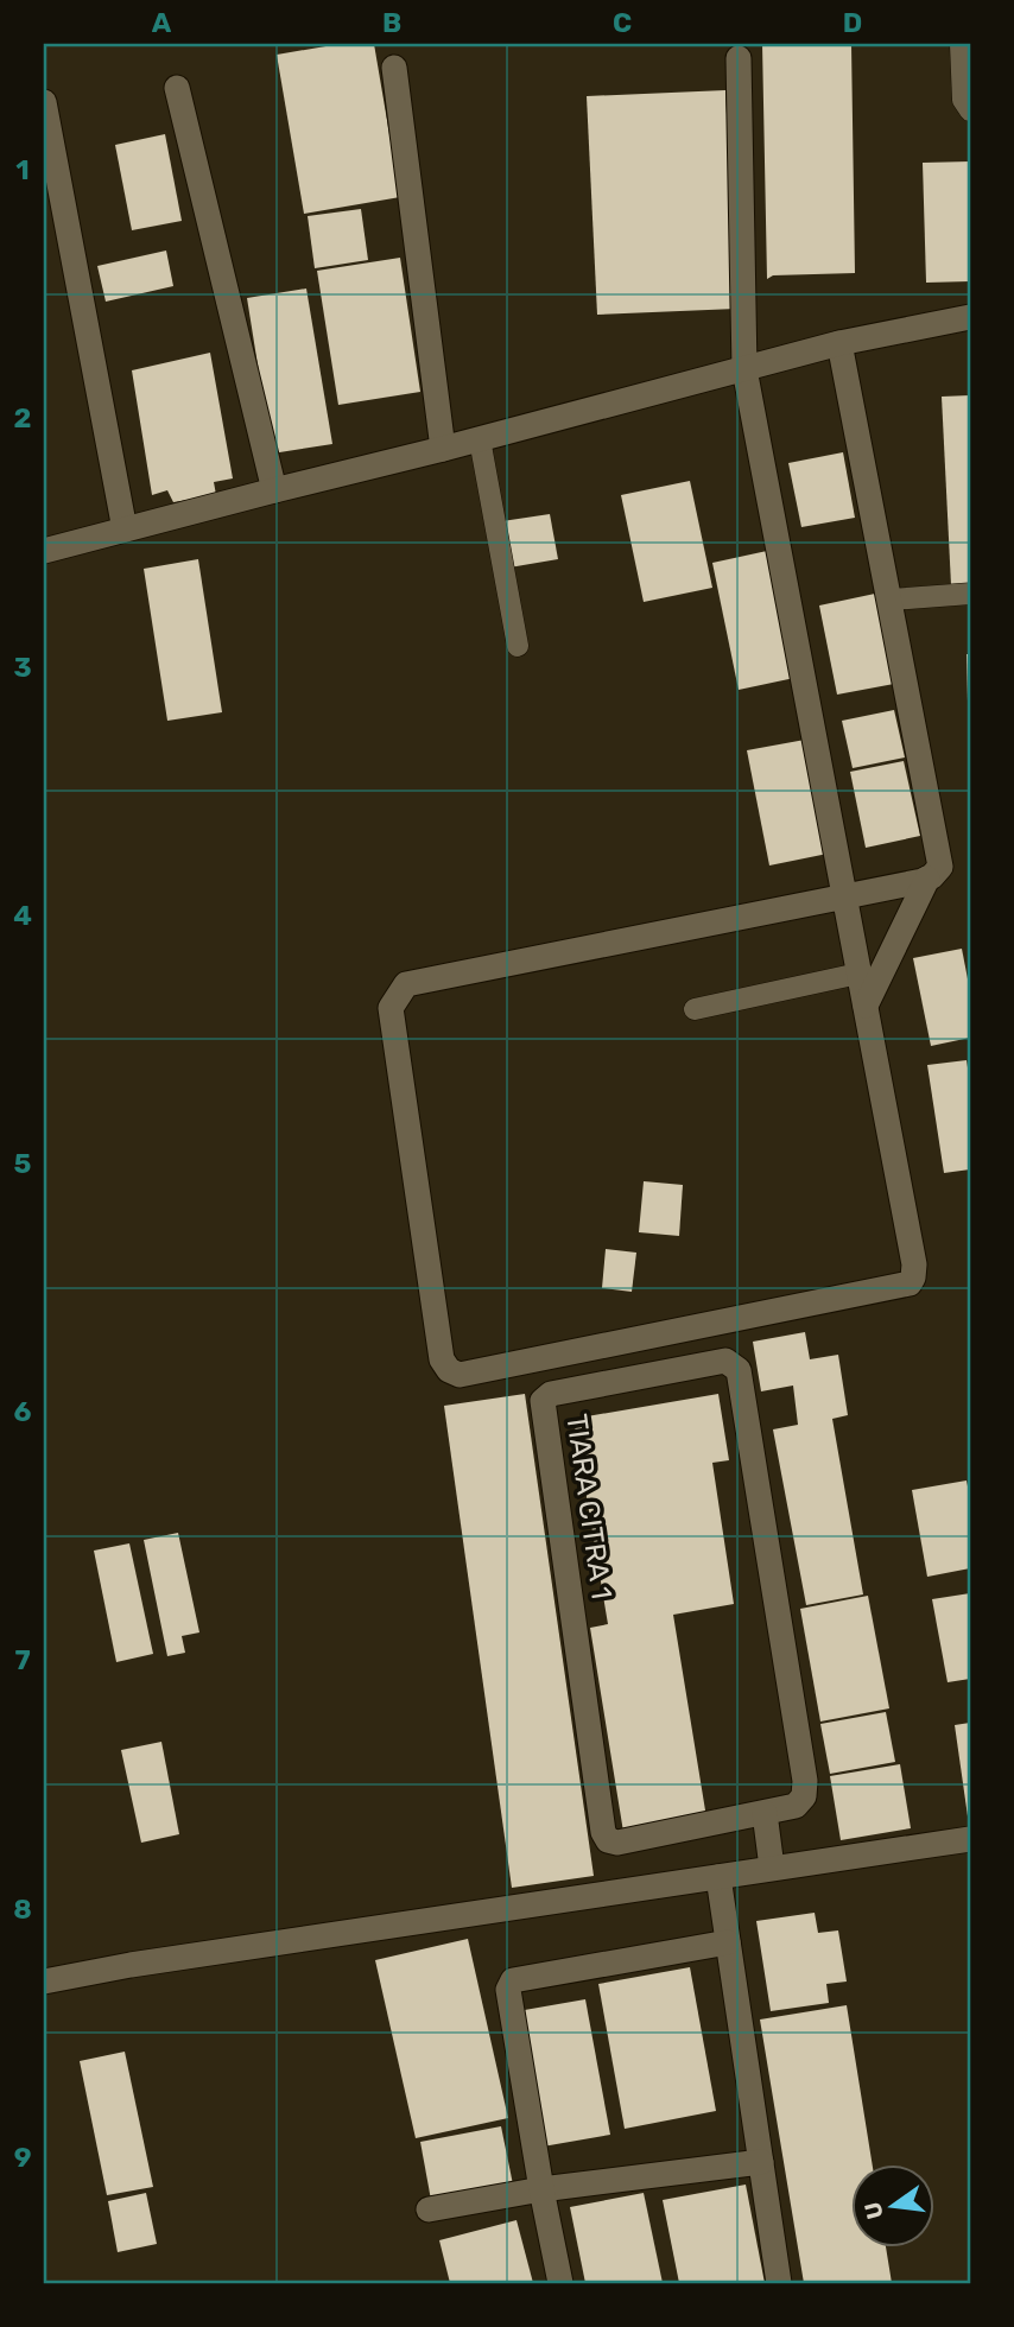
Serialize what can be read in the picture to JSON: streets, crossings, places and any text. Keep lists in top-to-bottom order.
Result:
{
  "streets": {
    "street": ["TIARA CITRA 1"]
  },
  "north": "left",
  "grid": {
    "columns": [
      "A",
      "B",
      "C",
      "D"
    ],
    "rows": [
      "1",
      "2",
      "3",
      "4",
      "5",
      "6",
      "7",
      "8",
      "9"
    ]
  }
}
